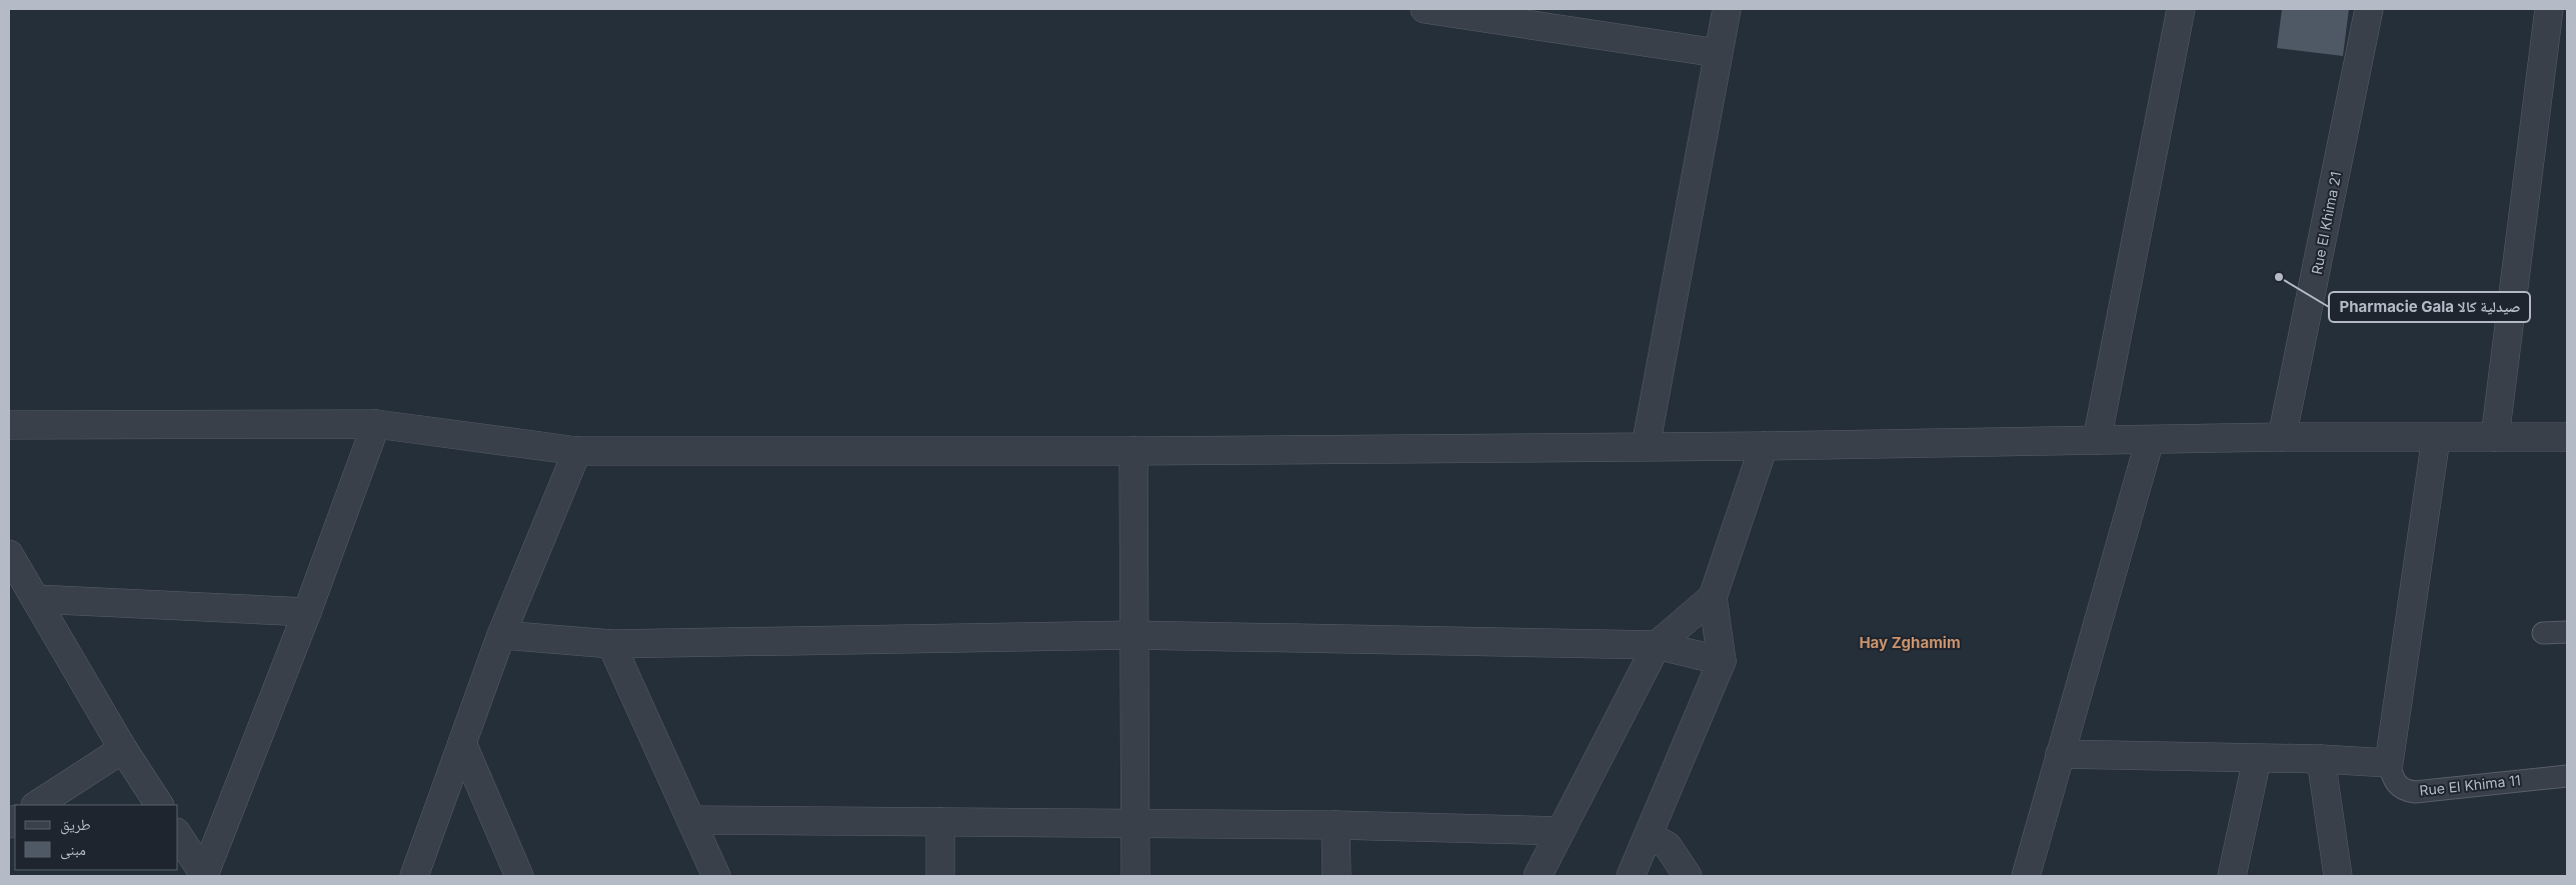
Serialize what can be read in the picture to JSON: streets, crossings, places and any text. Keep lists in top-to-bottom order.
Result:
{
  "streets": {
    "street": ["Rue El Khima 21"],
    "lane": ["Rue El Khima 11"]
  },
  "districts": ["Hay Zghamim"],
  "places": ["Pharmacie Gala صيدلية كالا"],
  "legend": ["طريق", "مبنى"]
}
